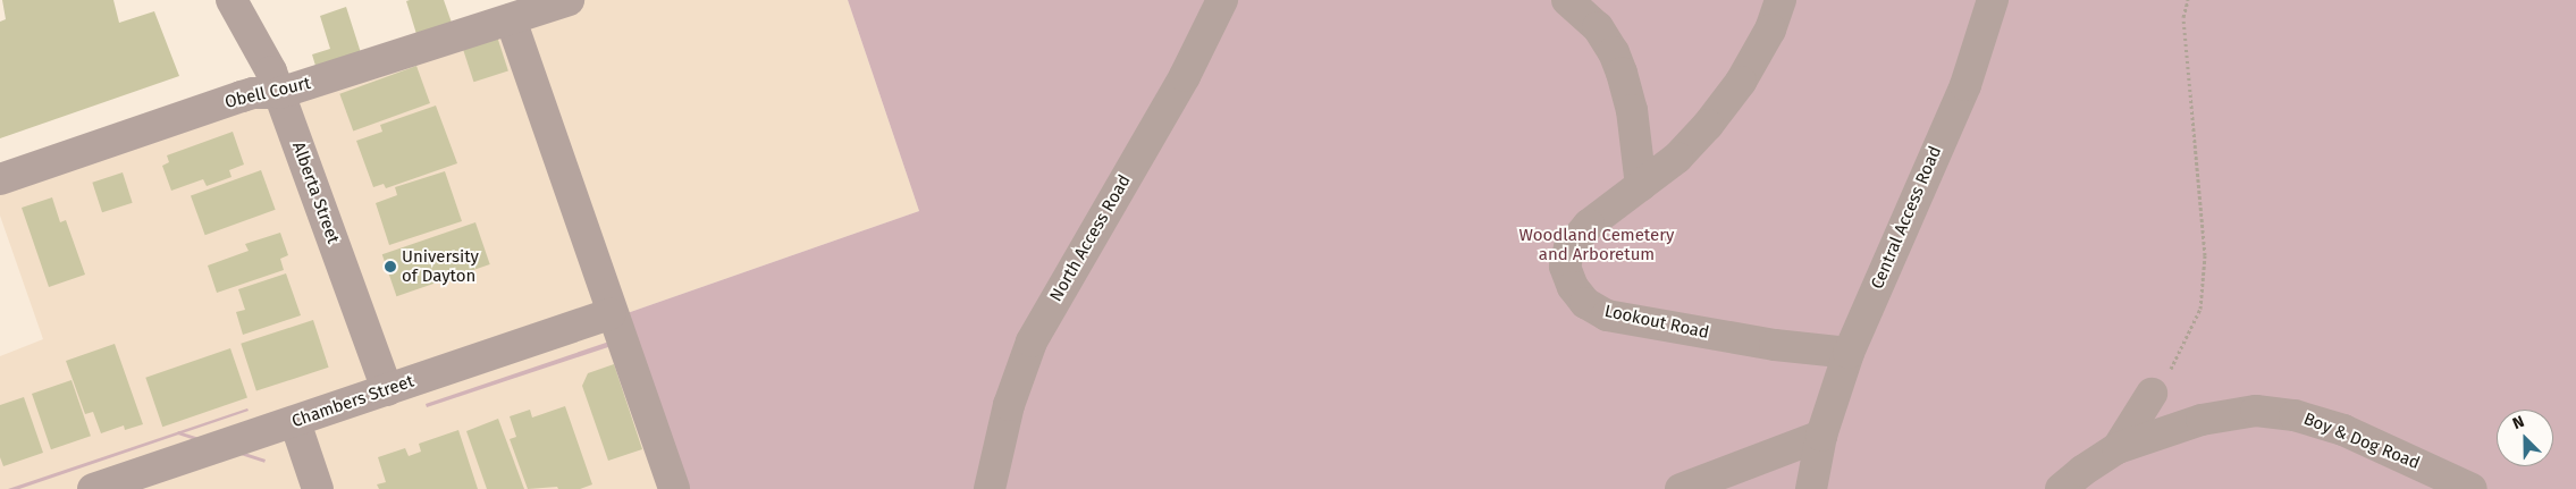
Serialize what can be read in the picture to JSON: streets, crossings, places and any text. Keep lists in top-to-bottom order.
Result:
{
  "streets": {
    "street": [
      "Obell Court",
      "Alberta Street",
      "Central Access Road",
      "North Access Road",
      "Lookout Road",
      "Chambers Street",
      "Boy & Dog Road"
    ]
  },
  "crossings": [
    ["Obell Court", "Alberta Street"],
    ["Alberta Street", "Chambers Street"],
    ["Central Access Road", "Lookout Road"]
  ],
  "parks": ["Woodland Cemetery and Arboretum"],
  "places": ["University of Dayton"],
  "north": "top left"
}
